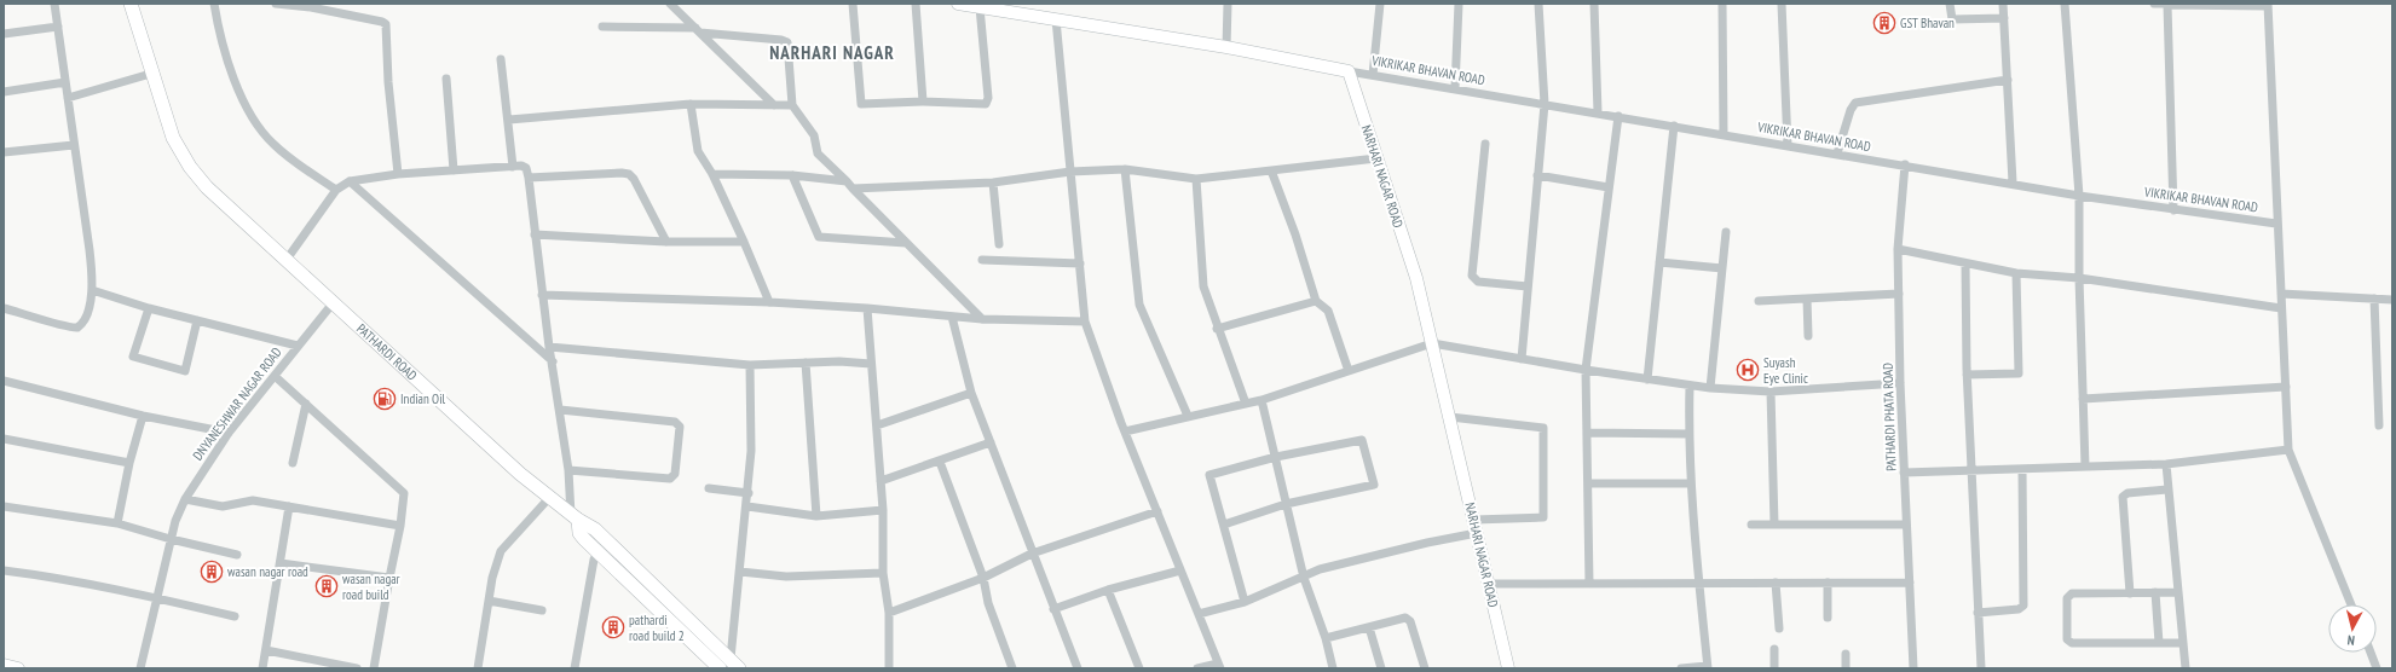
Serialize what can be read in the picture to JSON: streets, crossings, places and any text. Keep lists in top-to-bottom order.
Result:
{
  "streets": {
    "main road": ["PATHARDI ROAD"],
    "street": [
      "VIKRIKAR BHAVAN ROAD",
      "NARHARI NAGAR ROAD",
      "DNYANESHWAR NAGAR ROAD",
      "PATHARDI PHATA ROAD"
    ]
  },
  "crossings": [
    ["VIKRIKAR BHAVAN ROAD", "NARHARI NAGAR ROAD"],
    ["VIKRIKAR BHAVAN ROAD", "PATHARDI PHATA ROAD"],
    ["PATHARDI ROAD", "DNYANESHWAR NAGAR ROAD"]
  ],
  "districts": ["NARHARI NAGAR"],
  "places": {
    "building": [
      "GST Bhavan",
      "wasan nagar road",
      "wasan nagar road build",
      "pathardi road build 2"
    ],
    "hospital": ["Suyash Eye Clinic"],
    "fuel station": ["Indian Oil"]
  },
  "north": "bottom"
}
